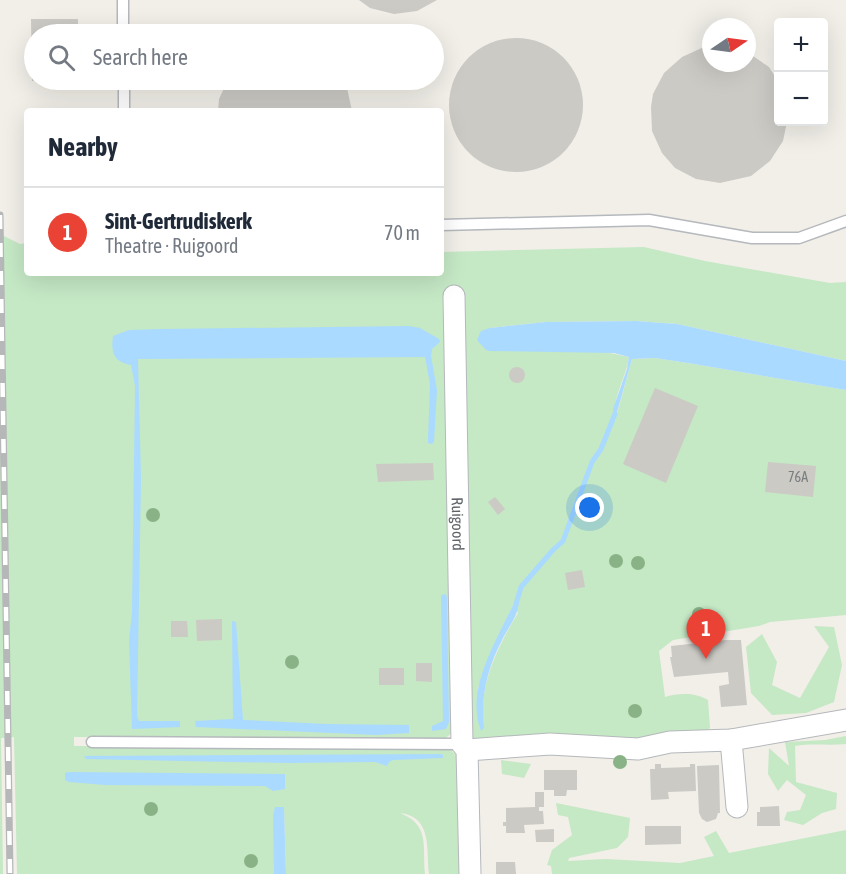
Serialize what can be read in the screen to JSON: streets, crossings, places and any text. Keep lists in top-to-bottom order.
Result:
{
  "streets": {
    "street": ["Ruigoord"]
  },
  "house_numbers": ["76A"],
  "north": "right",
  "page": {
    "map_buttons": ["+", "−"],
    "search": "Search here",
    "heading": "Nearby",
    "list": [
      {
        "mark": "1",
        "name": "Sint-Gertrudiskerk",
        "note": "Theatre · Ruigoord",
        "value": "70 m"
      }
    ],
    "pins": "1"
  }
}
